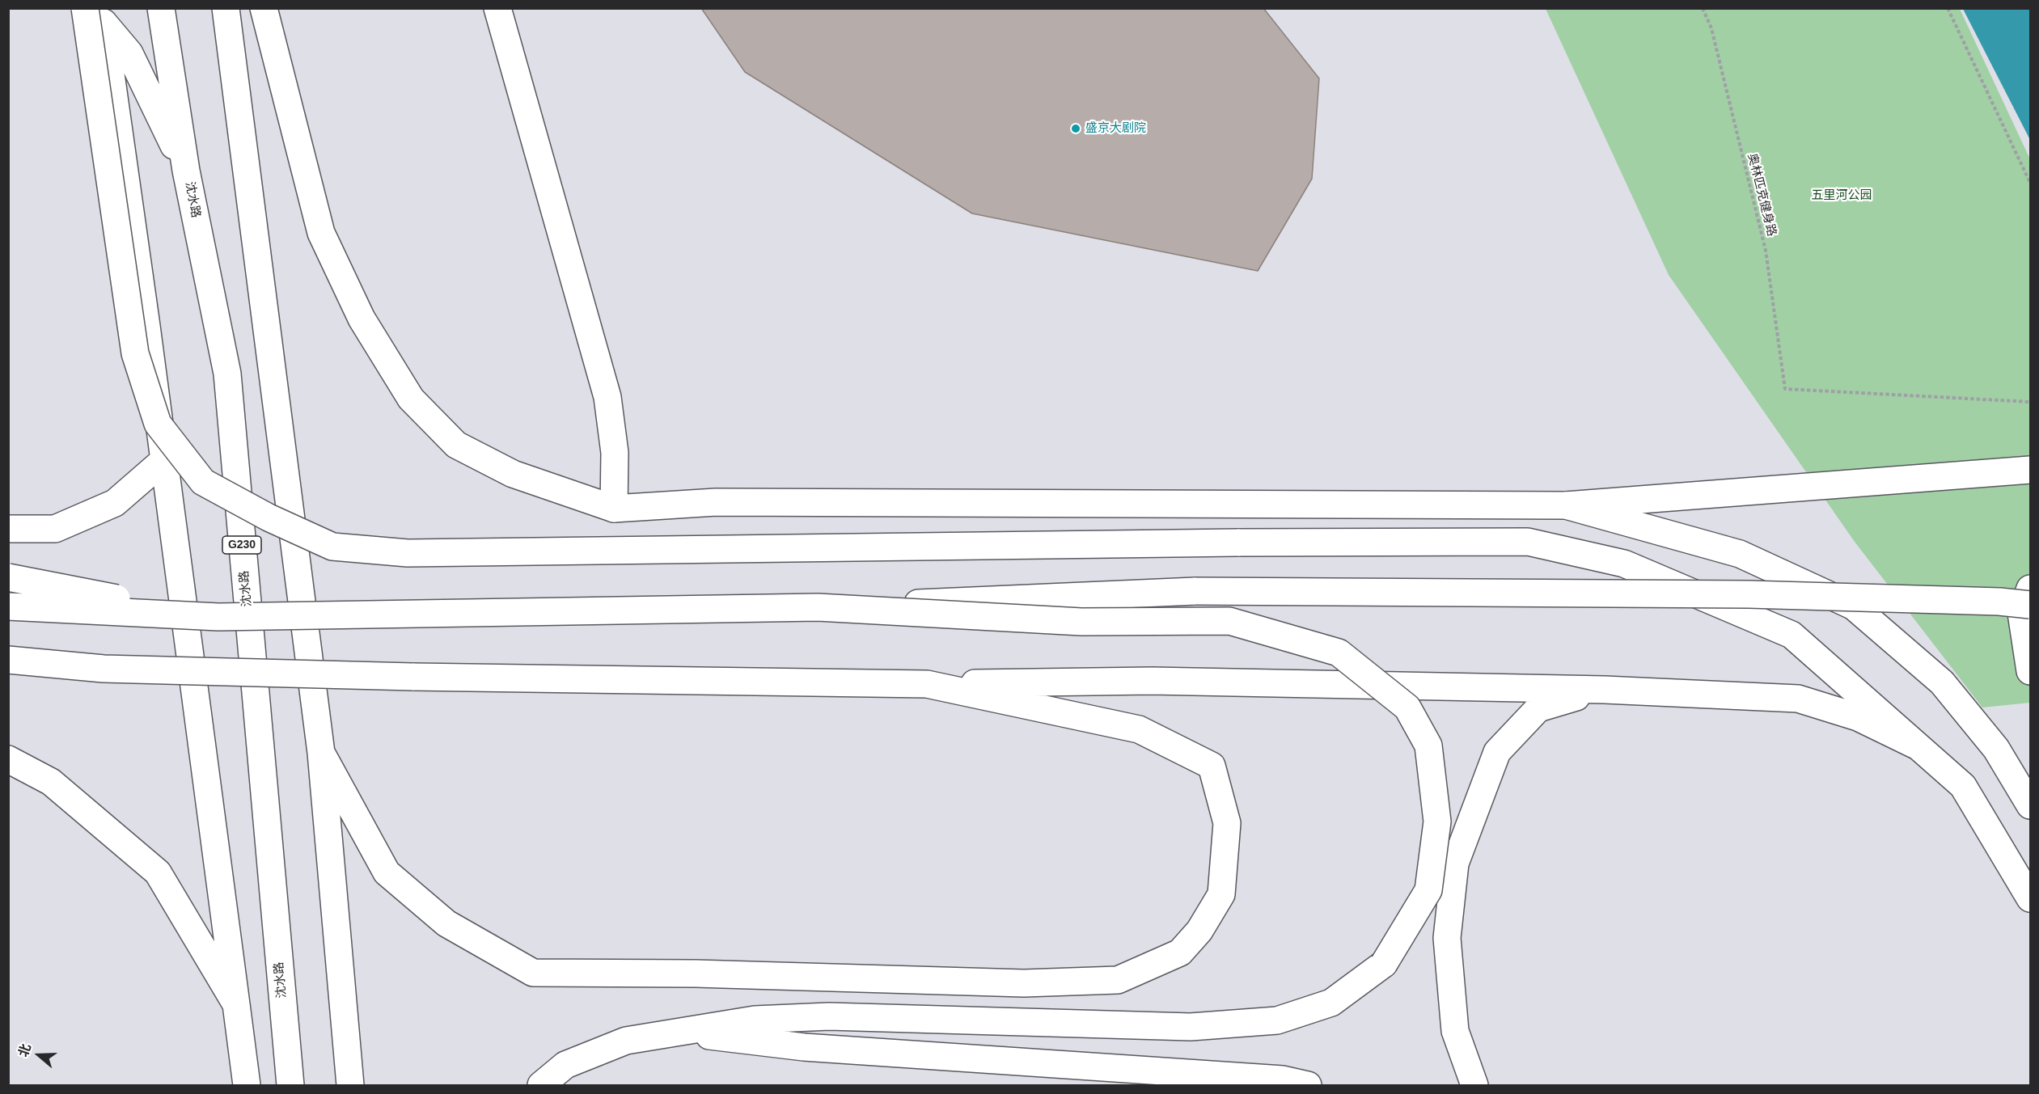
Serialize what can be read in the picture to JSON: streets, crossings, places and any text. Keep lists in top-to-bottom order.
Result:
{
  "streets": {
    "main road": ["沈水路", "G230"],
    "path": ["奥林匹克健身路"]
  },
  "parks": ["五里河公园"],
  "places": ["盛京大剧院"],
  "north": "left"
}
